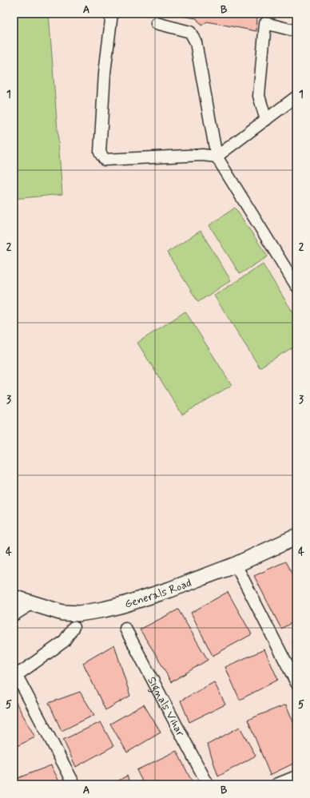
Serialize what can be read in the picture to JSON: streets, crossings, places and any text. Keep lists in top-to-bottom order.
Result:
{
  "streets": {
    "street": ["Generals Road", "Signals Vihar"]
  },
  "grid": {
    "columns": ["A", "B"],
    "rows": [
      "1",
      "2",
      "3",
      "4",
      "5"
    ]
  }
}
